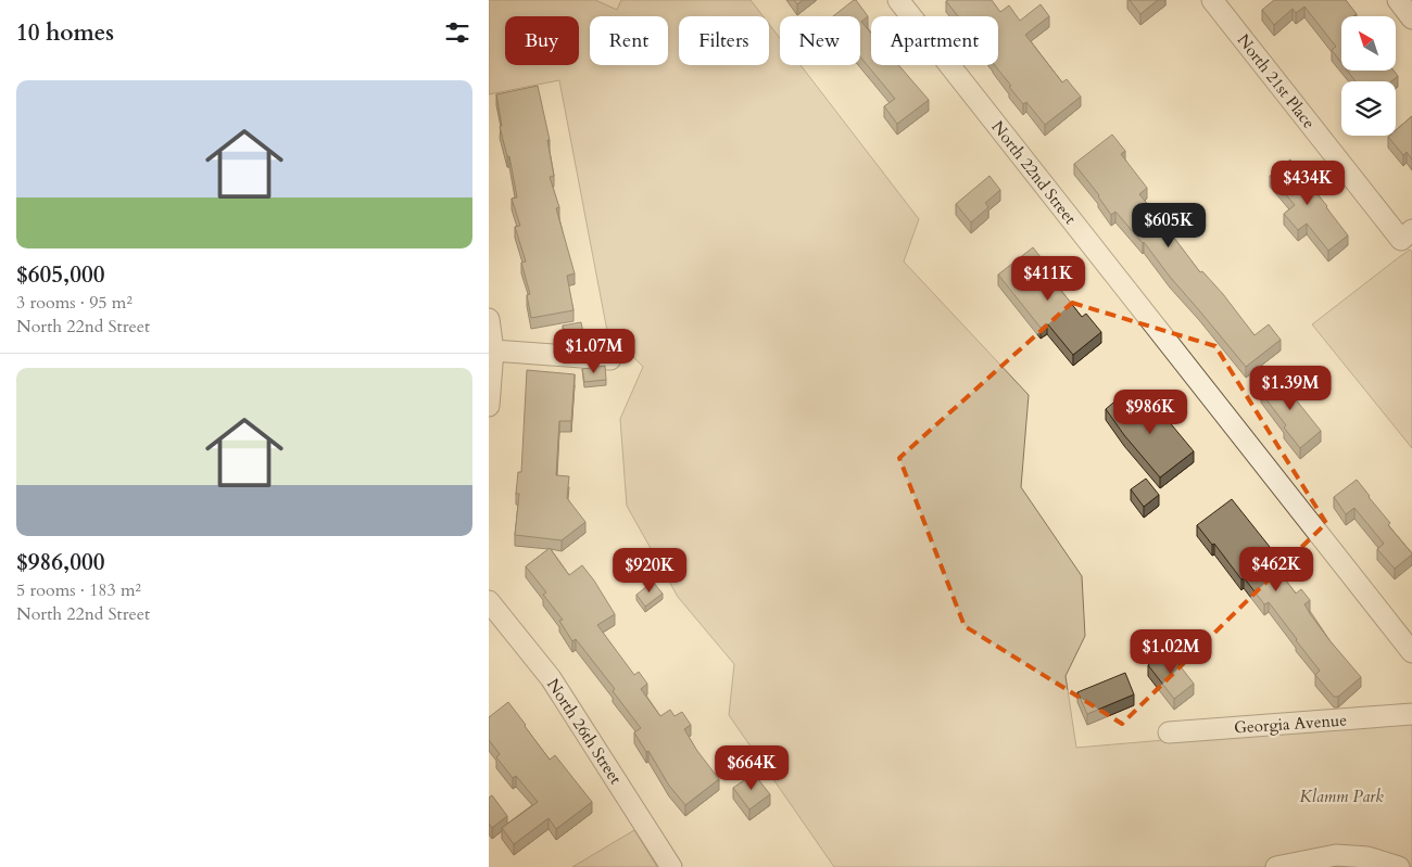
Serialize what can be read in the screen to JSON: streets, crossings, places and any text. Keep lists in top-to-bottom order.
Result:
{
  "streets": {
    "street": [
      "North 21st Place",
      "North 22nd Street",
      "Georgia Avenue",
      "North 26th Street"
    ]
  },
  "parks": ["Klamm Park"],
  "north": "top left",
  "page": {
    "heading": "10 homes",
    "chip": [
      "Buy",
      "Rent",
      "Filters",
      "New",
      "Apartment"
    ],
    "list": [
      {
        "name": "$605,000",
        "note": "3 rooms · 95 m² · North 22nd Street"
      },
      {
        "name": "$986,000",
        "note": "5 rooms · 183 m² · North 22nd Street"
      }
    ],
    "price": [
      "$434K",
      "$605K",
      "$411K",
      "$1.07M",
      "$1.39M",
      "$986K",
      "$462K",
      "$920K",
      "$1.02M",
      "$664K"
    ]
  }
}
